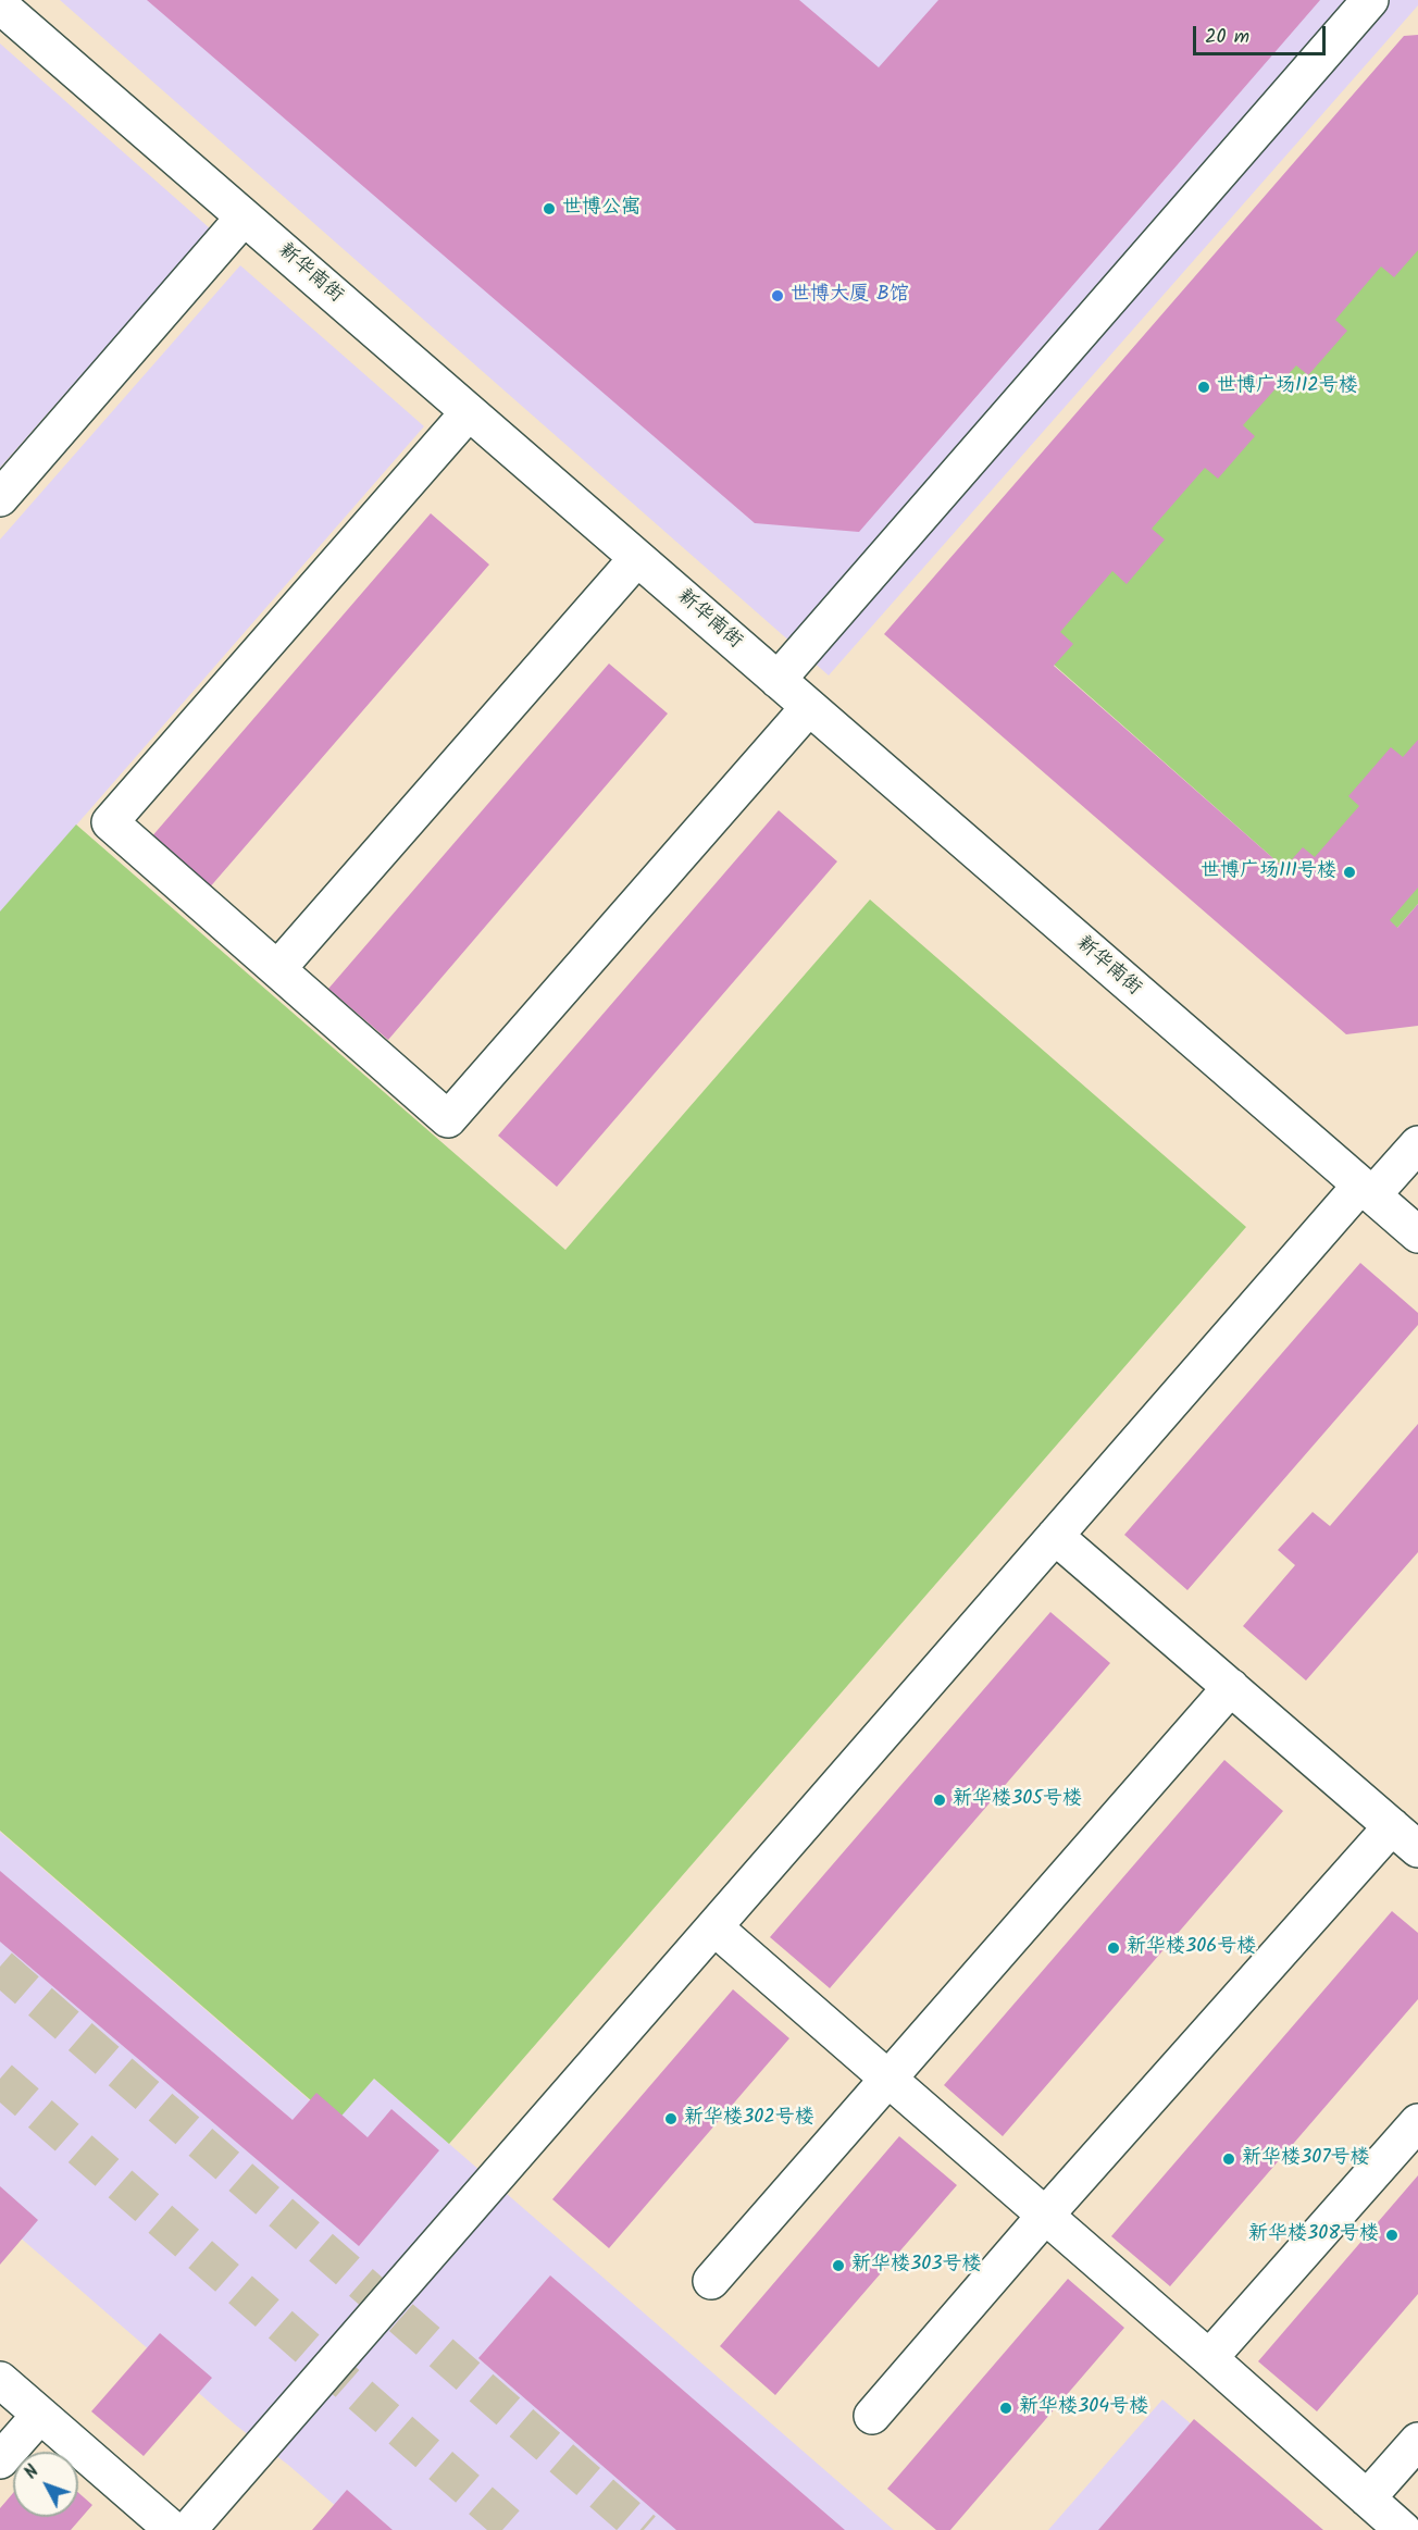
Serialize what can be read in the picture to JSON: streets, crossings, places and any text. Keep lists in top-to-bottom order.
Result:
{
  "streets": {
    "street": ["新华南街"]
  },
  "places": [
    "世博公寓",
    "世博大厦 B馆",
    "世博广场112号楼",
    "世博广场111号楼",
    "新华楼305号楼",
    "新华楼306号楼",
    "新华楼302号楼",
    "新华楼307号楼",
    "新华楼308号楼",
    "新华楼303号楼",
    "新华楼304号楼"
  ],
  "scale_bar": "20 m",
  "north": "top left"
}
